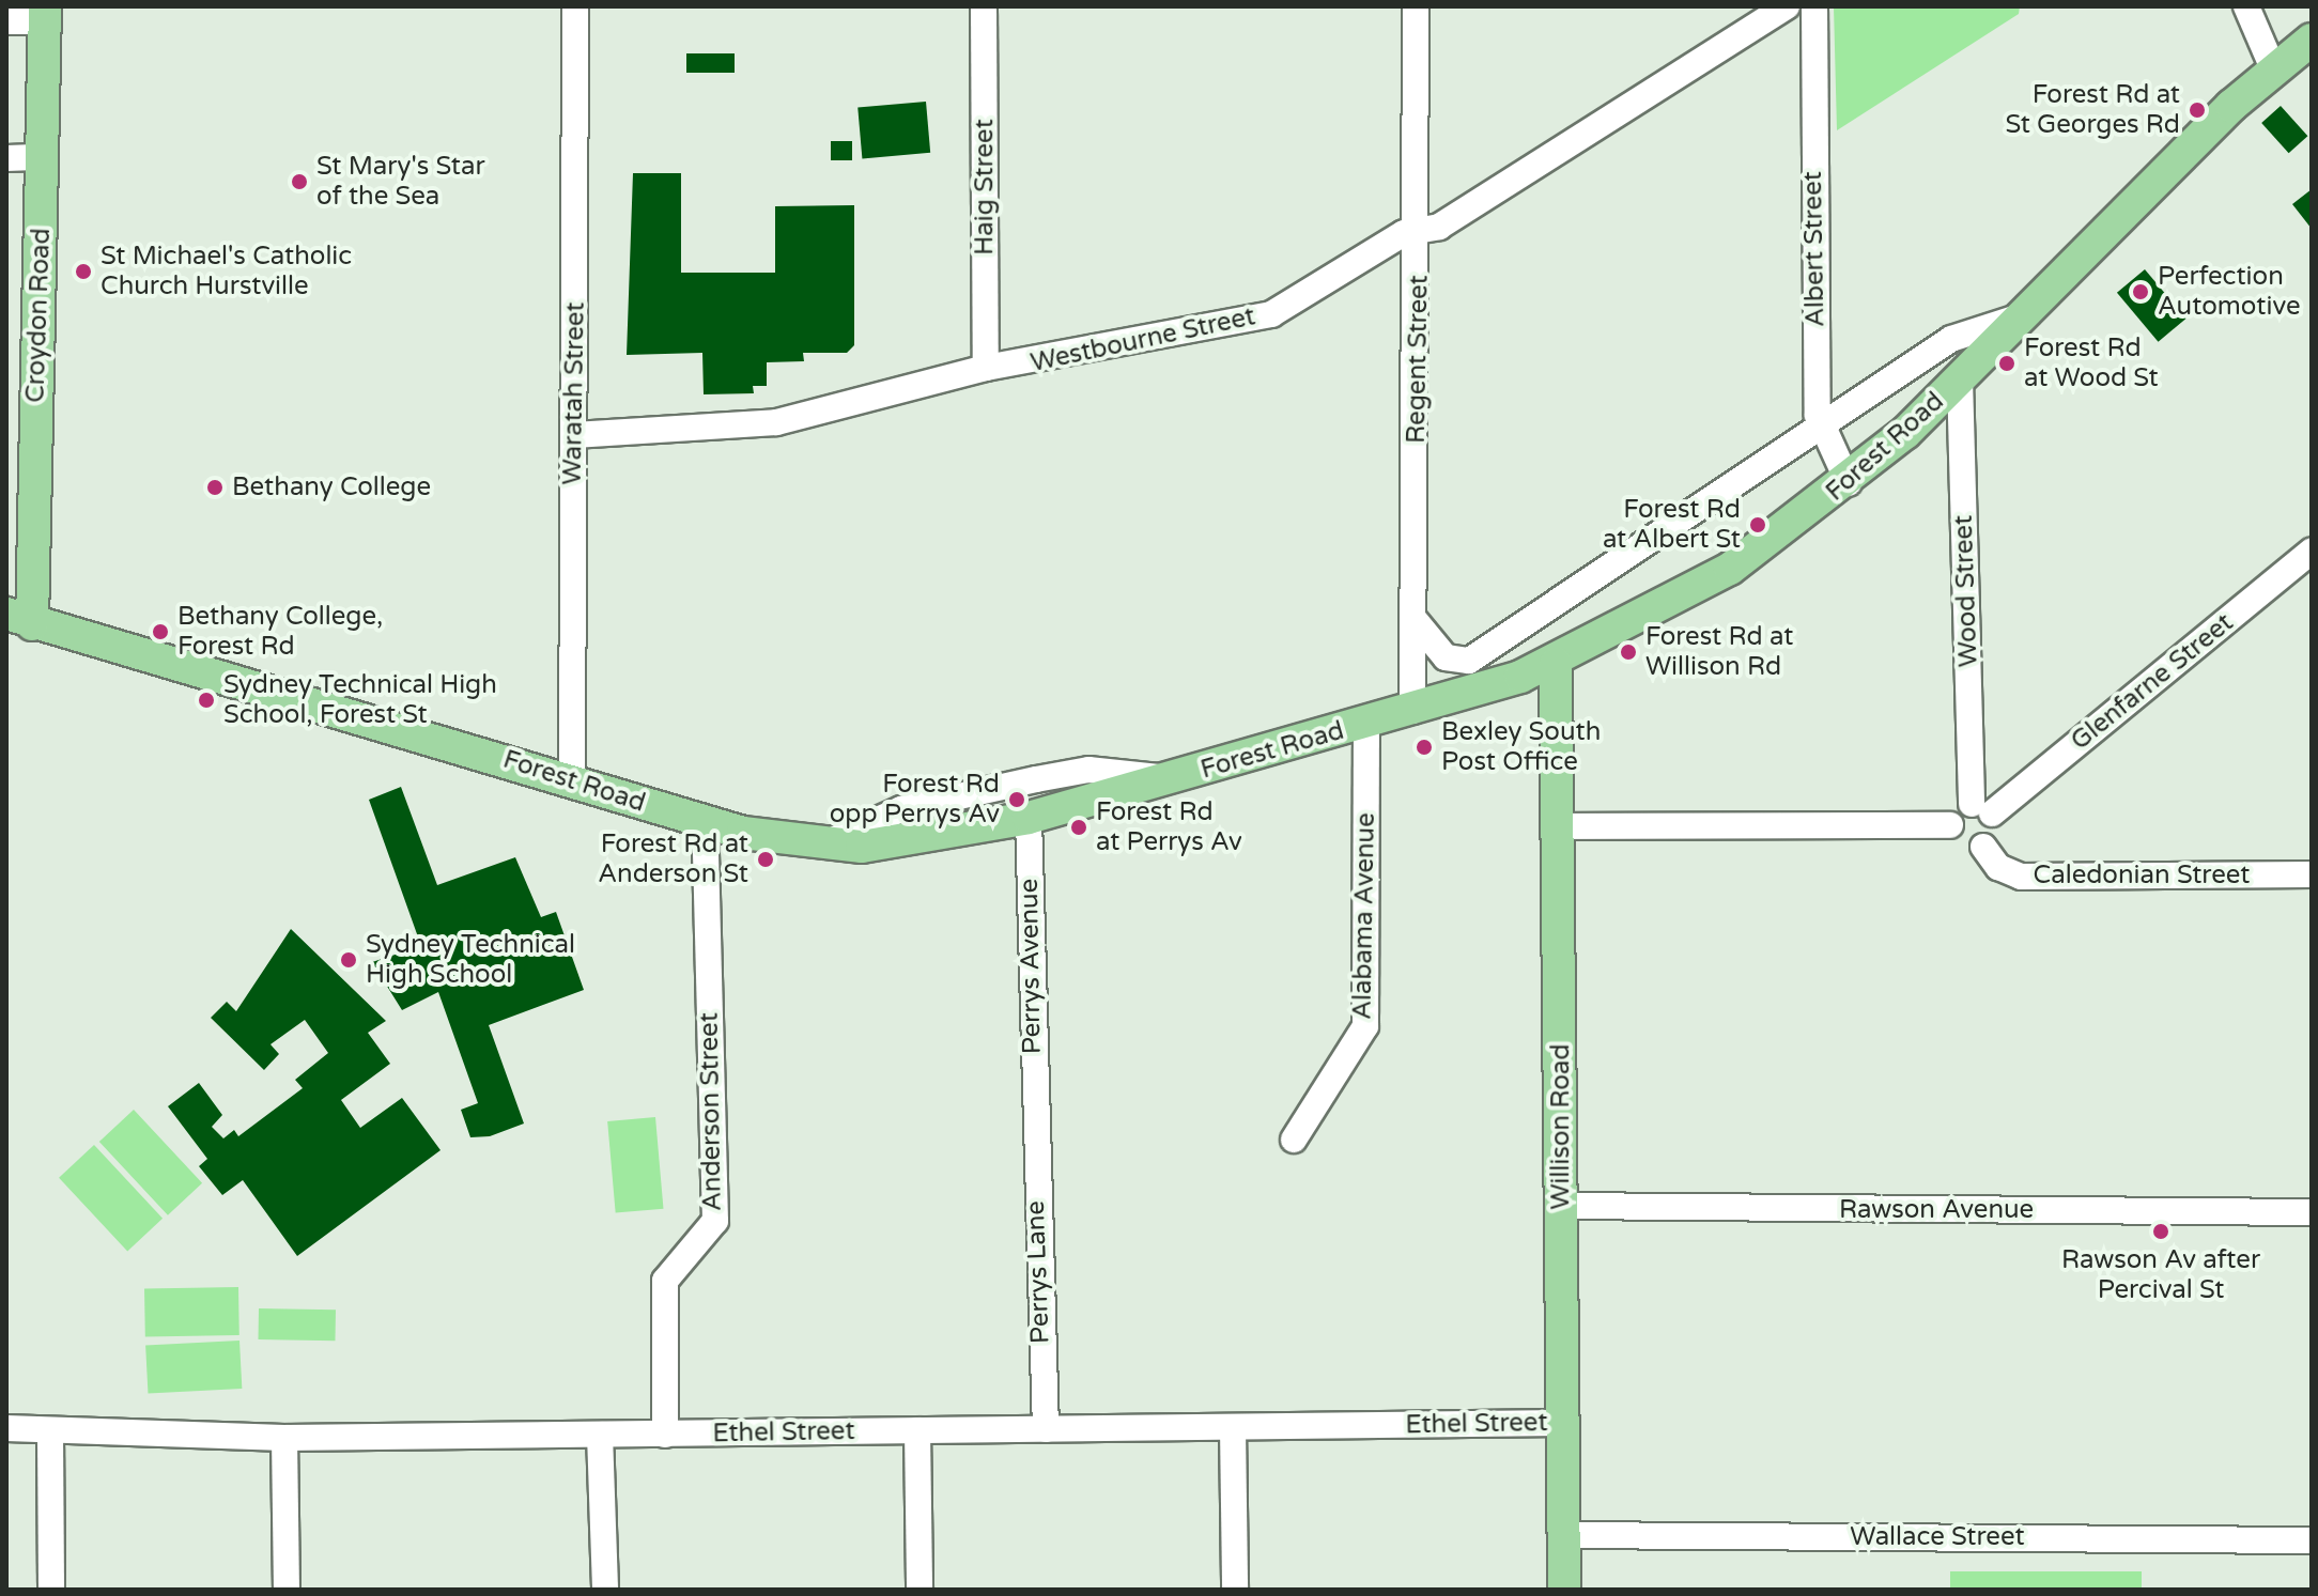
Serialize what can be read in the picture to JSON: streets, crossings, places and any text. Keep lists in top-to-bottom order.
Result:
{
  "streets": {
    "main road": ["Croydon Road", "Forest Road", "Willison Road"],
    "street": [
      "Haig Street",
      "Albert Street",
      "Westbourne Street",
      "Regent Street",
      "Waratah Street",
      "Wood Street",
      "Glenfarne Street",
      "Caledonian Street",
      "Alabama Avenue",
      "Perrys Avenue",
      "Anderson Street",
      "Rawson Avenue",
      "Perrys Lane",
      "Ethel Street",
      "Wallace Street"
    ]
  },
  "crossings": [
    ["Haig Street", "Westbourne Street"],
    ["Albert Street", "Forest Road"],
    ["Croydon Road", "Forest Road"],
    ["Westbourne Street", "Regent Street"],
    ["Westbourne Street", "Waratah Street"],
    ["Regent Street", "Forest Road"],
    ["Waratah Street", "Forest Road"],
    ["Forest Road", "Wood Street"],
    ["Forest Road", "Alabama Avenue"],
    ["Forest Road", "Perrys Avenue"],
    ["Forest Road", "Anderson Street"],
    ["Forest Road", "Willison Road"],
    ["Wood Street", "Glenfarne Street"],
    ["Wood Street", "Caledonian Street"],
    ["Glenfarne Street", "Caledonian Street"],
    ["Perrys Avenue", "Perrys Lane"],
    ["Anderson Street", "Ethel Street"],
    ["Willison Road", "Rawson Avenue"],
    ["Willison Road", "Ethel Street"],
    ["Willison Road", "Wallace Street"],
    ["Perrys Lane", "Ethel Street"]
  ],
  "places": [
    "Forest Rd at St Georges Rd",
    "St Mary's Star of the Sea",
    "St Michael's Catholic Church Hurstville",
    "Perfection Automotive",
    "Forest Rd at Wood St",
    "Bethany College",
    "Forest Rd at Albert St",
    "Bethany College, Forest Rd",
    "Forest Rd at Willison Rd",
    "Sydney Technical High School, Forest St",
    "Bexley South Post Office",
    "Forest Rd opp Perrys Av",
    "Forest Rd at Perrys Av",
    "Forest Rd at Anderson St",
    "Sydney Technical High School",
    "Rawson Av after Percival St"
  ]
}
